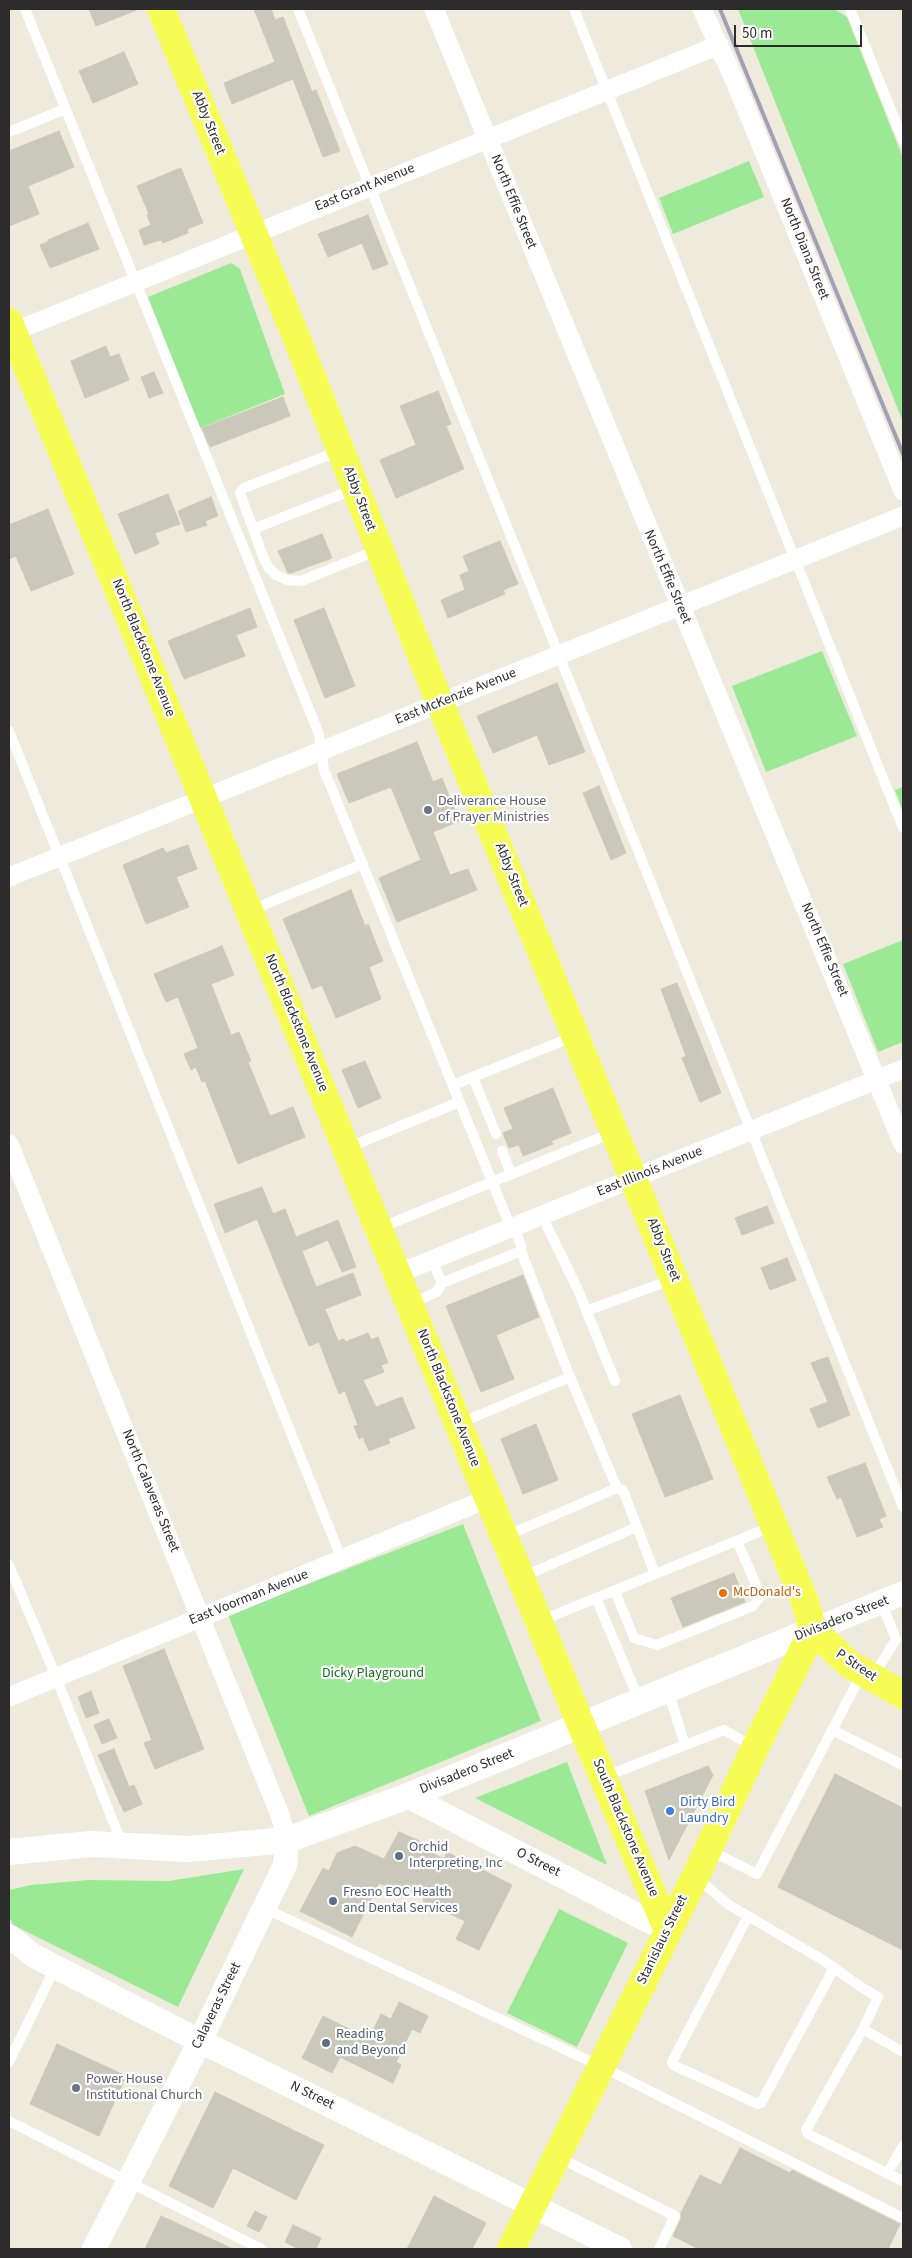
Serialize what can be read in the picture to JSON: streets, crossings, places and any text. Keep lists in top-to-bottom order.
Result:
{
  "streets": {
    "main road": [
      "Abby Street",
      "North Blackstone Avenue",
      "Divisadero Street",
      "P Street",
      "South Blackstone Avenue",
      "Stanislaus Street"
    ],
    "street": [
      "East Grant Avenue",
      "North Effie Street",
      "North Diana Street",
      "East McKenzie Avenue",
      "East Illinois Avenue",
      "North Calaveras Street",
      "East Voorman Avenue",
      "O Street",
      "Calaveras Street",
      "N Street"
    ]
  },
  "crossings": [
    ["Abby Street", "East Grant Avenue"],
    ["Abby Street", "East McKenzie Avenue"],
    ["Abby Street", "East Illinois Avenue"],
    ["Abby Street", "Divisadero Street"],
    ["Abby Street", "P Street"],
    ["Abby Street", "Stanislaus Street"],
    ["East Grant Avenue", "North Effie Street"],
    ["East Grant Avenue", "North Diana Street"],
    ["East Grant Avenue", "North Blackstone Avenue"],
    ["North Effie Street", "East McKenzie Avenue"],
    ["North Effie Street", "East Illinois Avenue"],
    ["North Blackstone Avenue", "East McKenzie Avenue"],
    ["North Blackstone Avenue", "East Illinois Avenue"],
    ["North Blackstone Avenue", "East Voorman Avenue"],
    ["North Blackstone Avenue", "Divisadero Street"],
    ["North Blackstone Avenue", "South Blackstone Avenue"],
    ["North Calaveras Street", "East Voorman Avenue"],
    ["North Calaveras Street", "Divisadero Street"],
    ["North Calaveras Street", "Calaveras Street"],
    ["Divisadero Street", "P Street"],
    ["Divisadero Street", "South Blackstone Avenue"],
    ["Divisadero Street", "O Street"],
    ["Divisadero Street", "Stanislaus Street"],
    ["Divisadero Street", "Calaveras Street"],
    ["P Street", "Stanislaus Street"],
    ["South Blackstone Avenue", "O Street"],
    ["South Blackstone Avenue", "Stanislaus Street"],
    ["O Street", "Stanislaus Street"],
    ["Stanislaus Street", "N Street"],
    ["Calaveras Street", "N Street"]
  ],
  "parks": ["Dicky Playground"],
  "places": [
    "Deliverance House of Prayer Ministries",
    "McDonald's",
    "Dirty Bird Laundry",
    "Orchid Interpreting, Inc",
    "Fresno EOC Health and Dental Services",
    "Reading and Beyond",
    "Power House Institutional Church"
  ],
  "scale_bar": "50 m"
}
